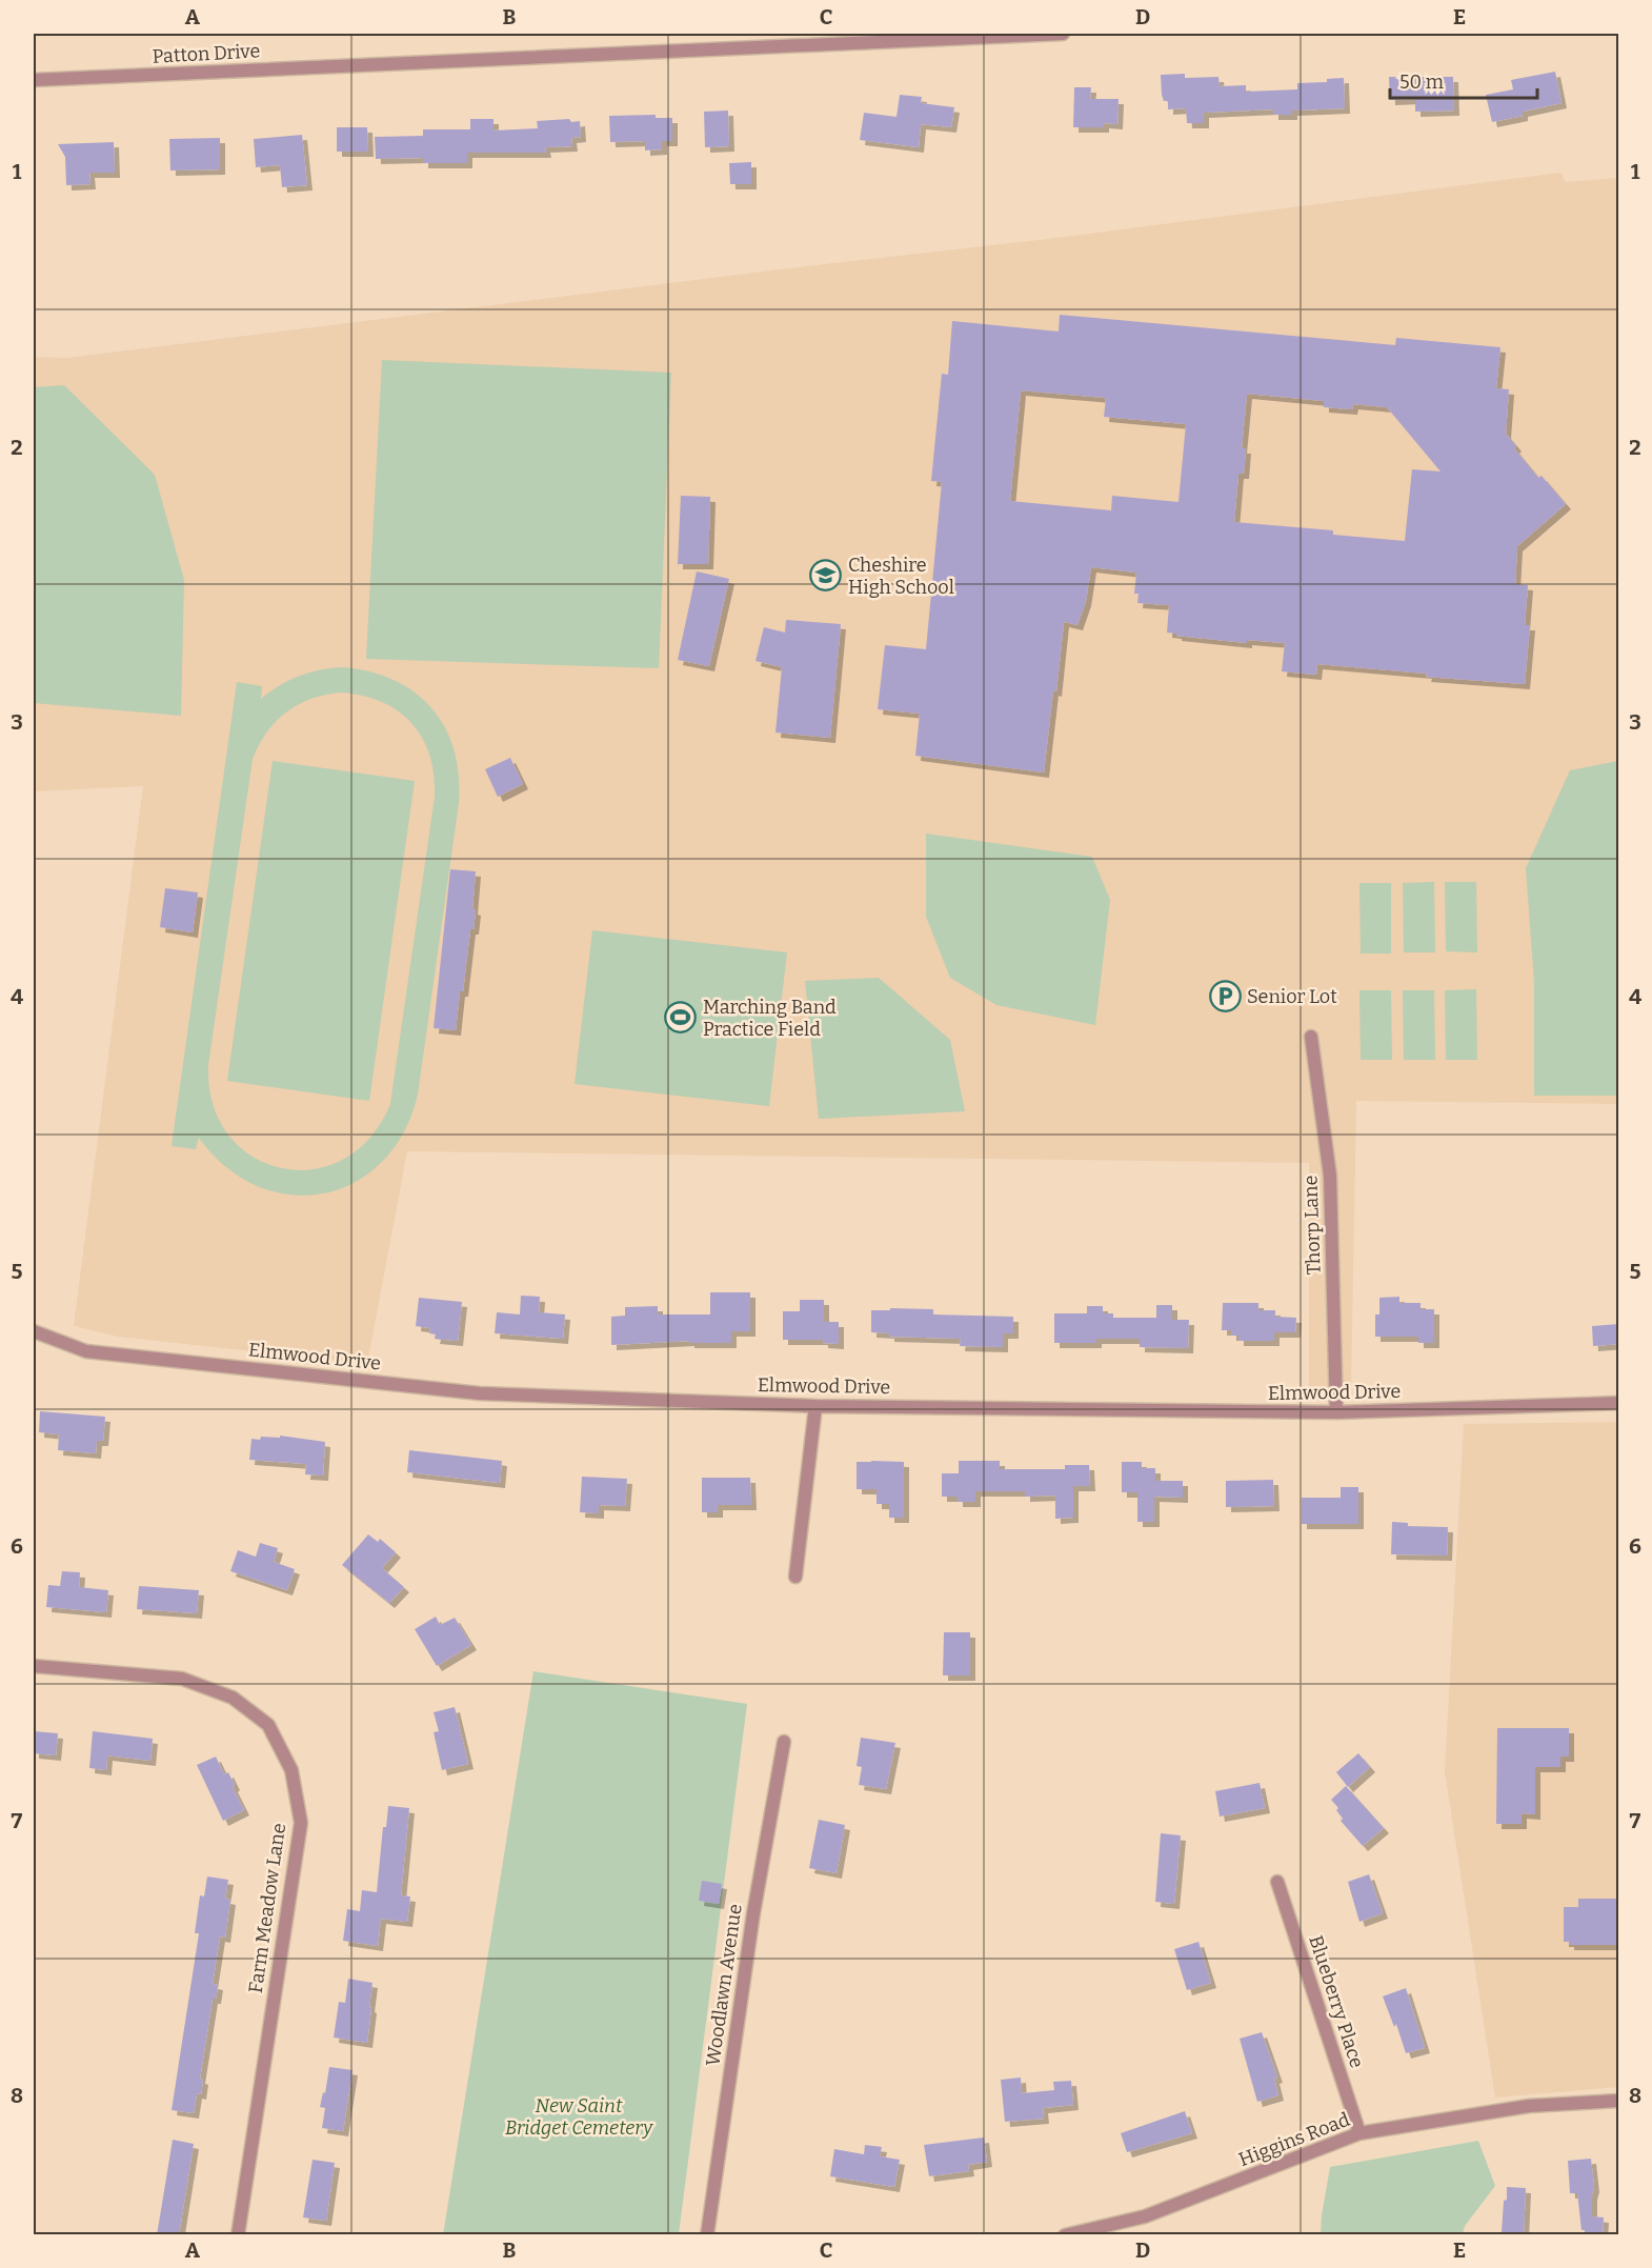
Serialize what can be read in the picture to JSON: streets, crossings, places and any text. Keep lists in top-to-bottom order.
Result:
{
  "streets": {
    "street": [
      "Patton Drive",
      "Thorp Lane",
      "Elmwood Drive",
      "Farm Meadow Lane",
      "Woodlawn Avenue",
      "Blueberry Place",
      "Higgins Road"
    ]
  },
  "crossings": [
    ["Thorp Lane", "Elmwood Drive"],
    ["Blueberry Place", "Higgins Road"]
  ],
  "parks": ["New Saint Bridget Cemetery"],
  "places": {
    "school or university": ["Cheshire High School"],
    "parking": ["Senior Lot"],
    "sports": ["Marching Band Practice Field"]
  },
  "scale_bar": "50 m",
  "grid": {
    "columns": [
      "A",
      "B",
      "C",
      "D",
      "E"
    ],
    "rows": [
      "1",
      "2",
      "3",
      "4",
      "5",
      "6",
      "7",
      "8"
    ]
  }
}
